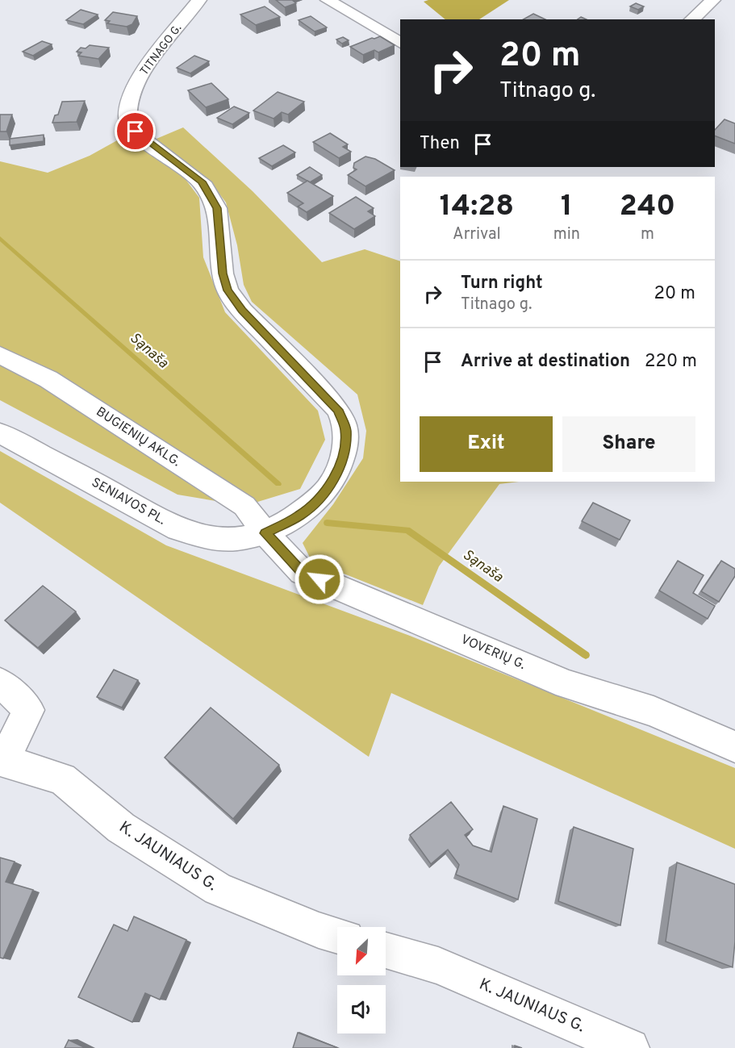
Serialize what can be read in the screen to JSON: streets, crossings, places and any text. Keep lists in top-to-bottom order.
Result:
{
  "streets": {
    "street": [
      "TITNAGO G.",
      "BUGIENIŲ AKLG.",
      "SENIAVOS PL.",
      "VOVERIŲ G.",
      "K. JAUNIAUS G."
    ]
  },
  "crossings": [
    ["TITNAGO G.", "BUGIENIŲ AKLG."],
    ["TITNAGO G.", "SENIAVOS PL."],
    ["TITNAGO G.", "VOVERIŲ G."],
    ["BUGIENIŲ AKLG.", "SENIAVOS PL."],
    ["BUGIENIŲ AKLG.", "VOVERIŲ G."],
    ["SENIAVOS PL.", "VOVERIŲ G."]
  ],
  "water": ["Sąnaša"],
  "north": "bottom left",
  "page": {
    "turn": ["20 m", "Titnago g."],
    "then": "Then",
    "eta": [
      "14:28",
      "Arrival",
      "1",
      "min",
      "240",
      "m"
    ],
    "list": [
      {
        "name": "Turn right",
        "note": "Titnago g.",
        "value": "20 m"
      },
      {
        "name": "Arrive at destination",
        "value": "220 m"
      }
    ],
    "buttons": ["Exit", "Share"]
  }
}
